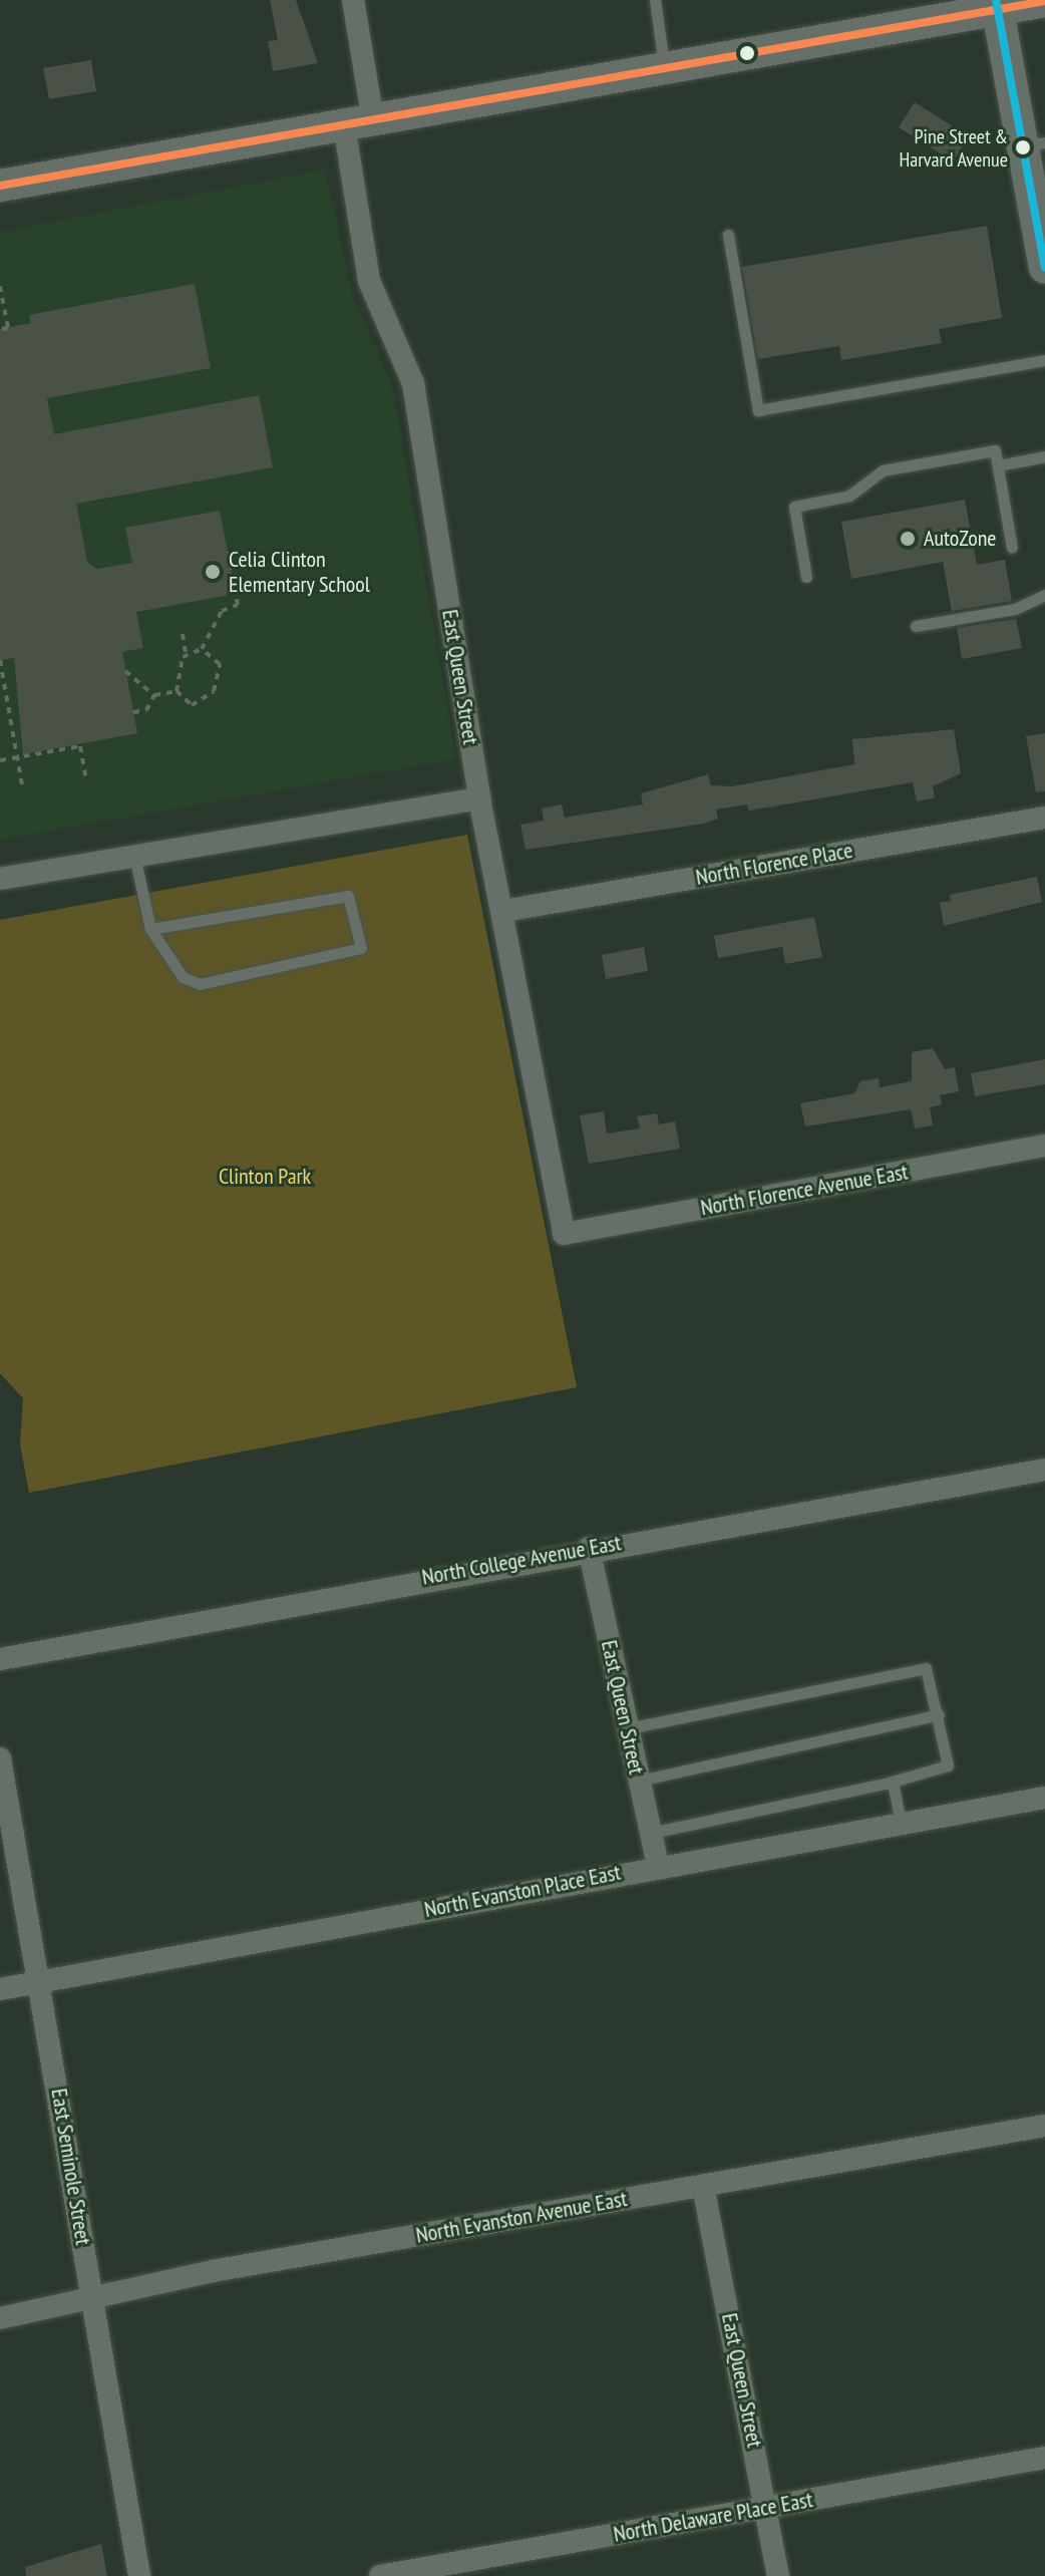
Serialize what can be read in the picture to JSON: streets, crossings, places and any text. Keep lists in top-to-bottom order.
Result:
{
  "streets": {
    "street": [
      "East Queen Street",
      "North Florence Place",
      "North Florence Avenue East",
      "North College Avenue East",
      "North Evanston Place East",
      "East Seminole Street",
      "North Evanston Avenue East",
      "North Delaware Place East"
    ]
  },
  "crossings": [
    ["East Queen Street", "North Florence Place"],
    ["East Queen Street", "North Florence Avenue East"],
    ["East Queen Street", "North College Avenue East"],
    ["East Queen Street", "North Evanston Place East"],
    ["East Queen Street", "North Evanston Avenue East"],
    ["East Queen Street", "North Delaware Place East"],
    ["North Evanston Place East", "East Seminole Street"],
    ["East Seminole Street", "North Evanston Avenue East"]
  ],
  "parks": ["Clinton Park"],
  "places": ["Pine Street & Harvard Avenue", "AutoZone", "Celia Clinton Elementary School"]
}
